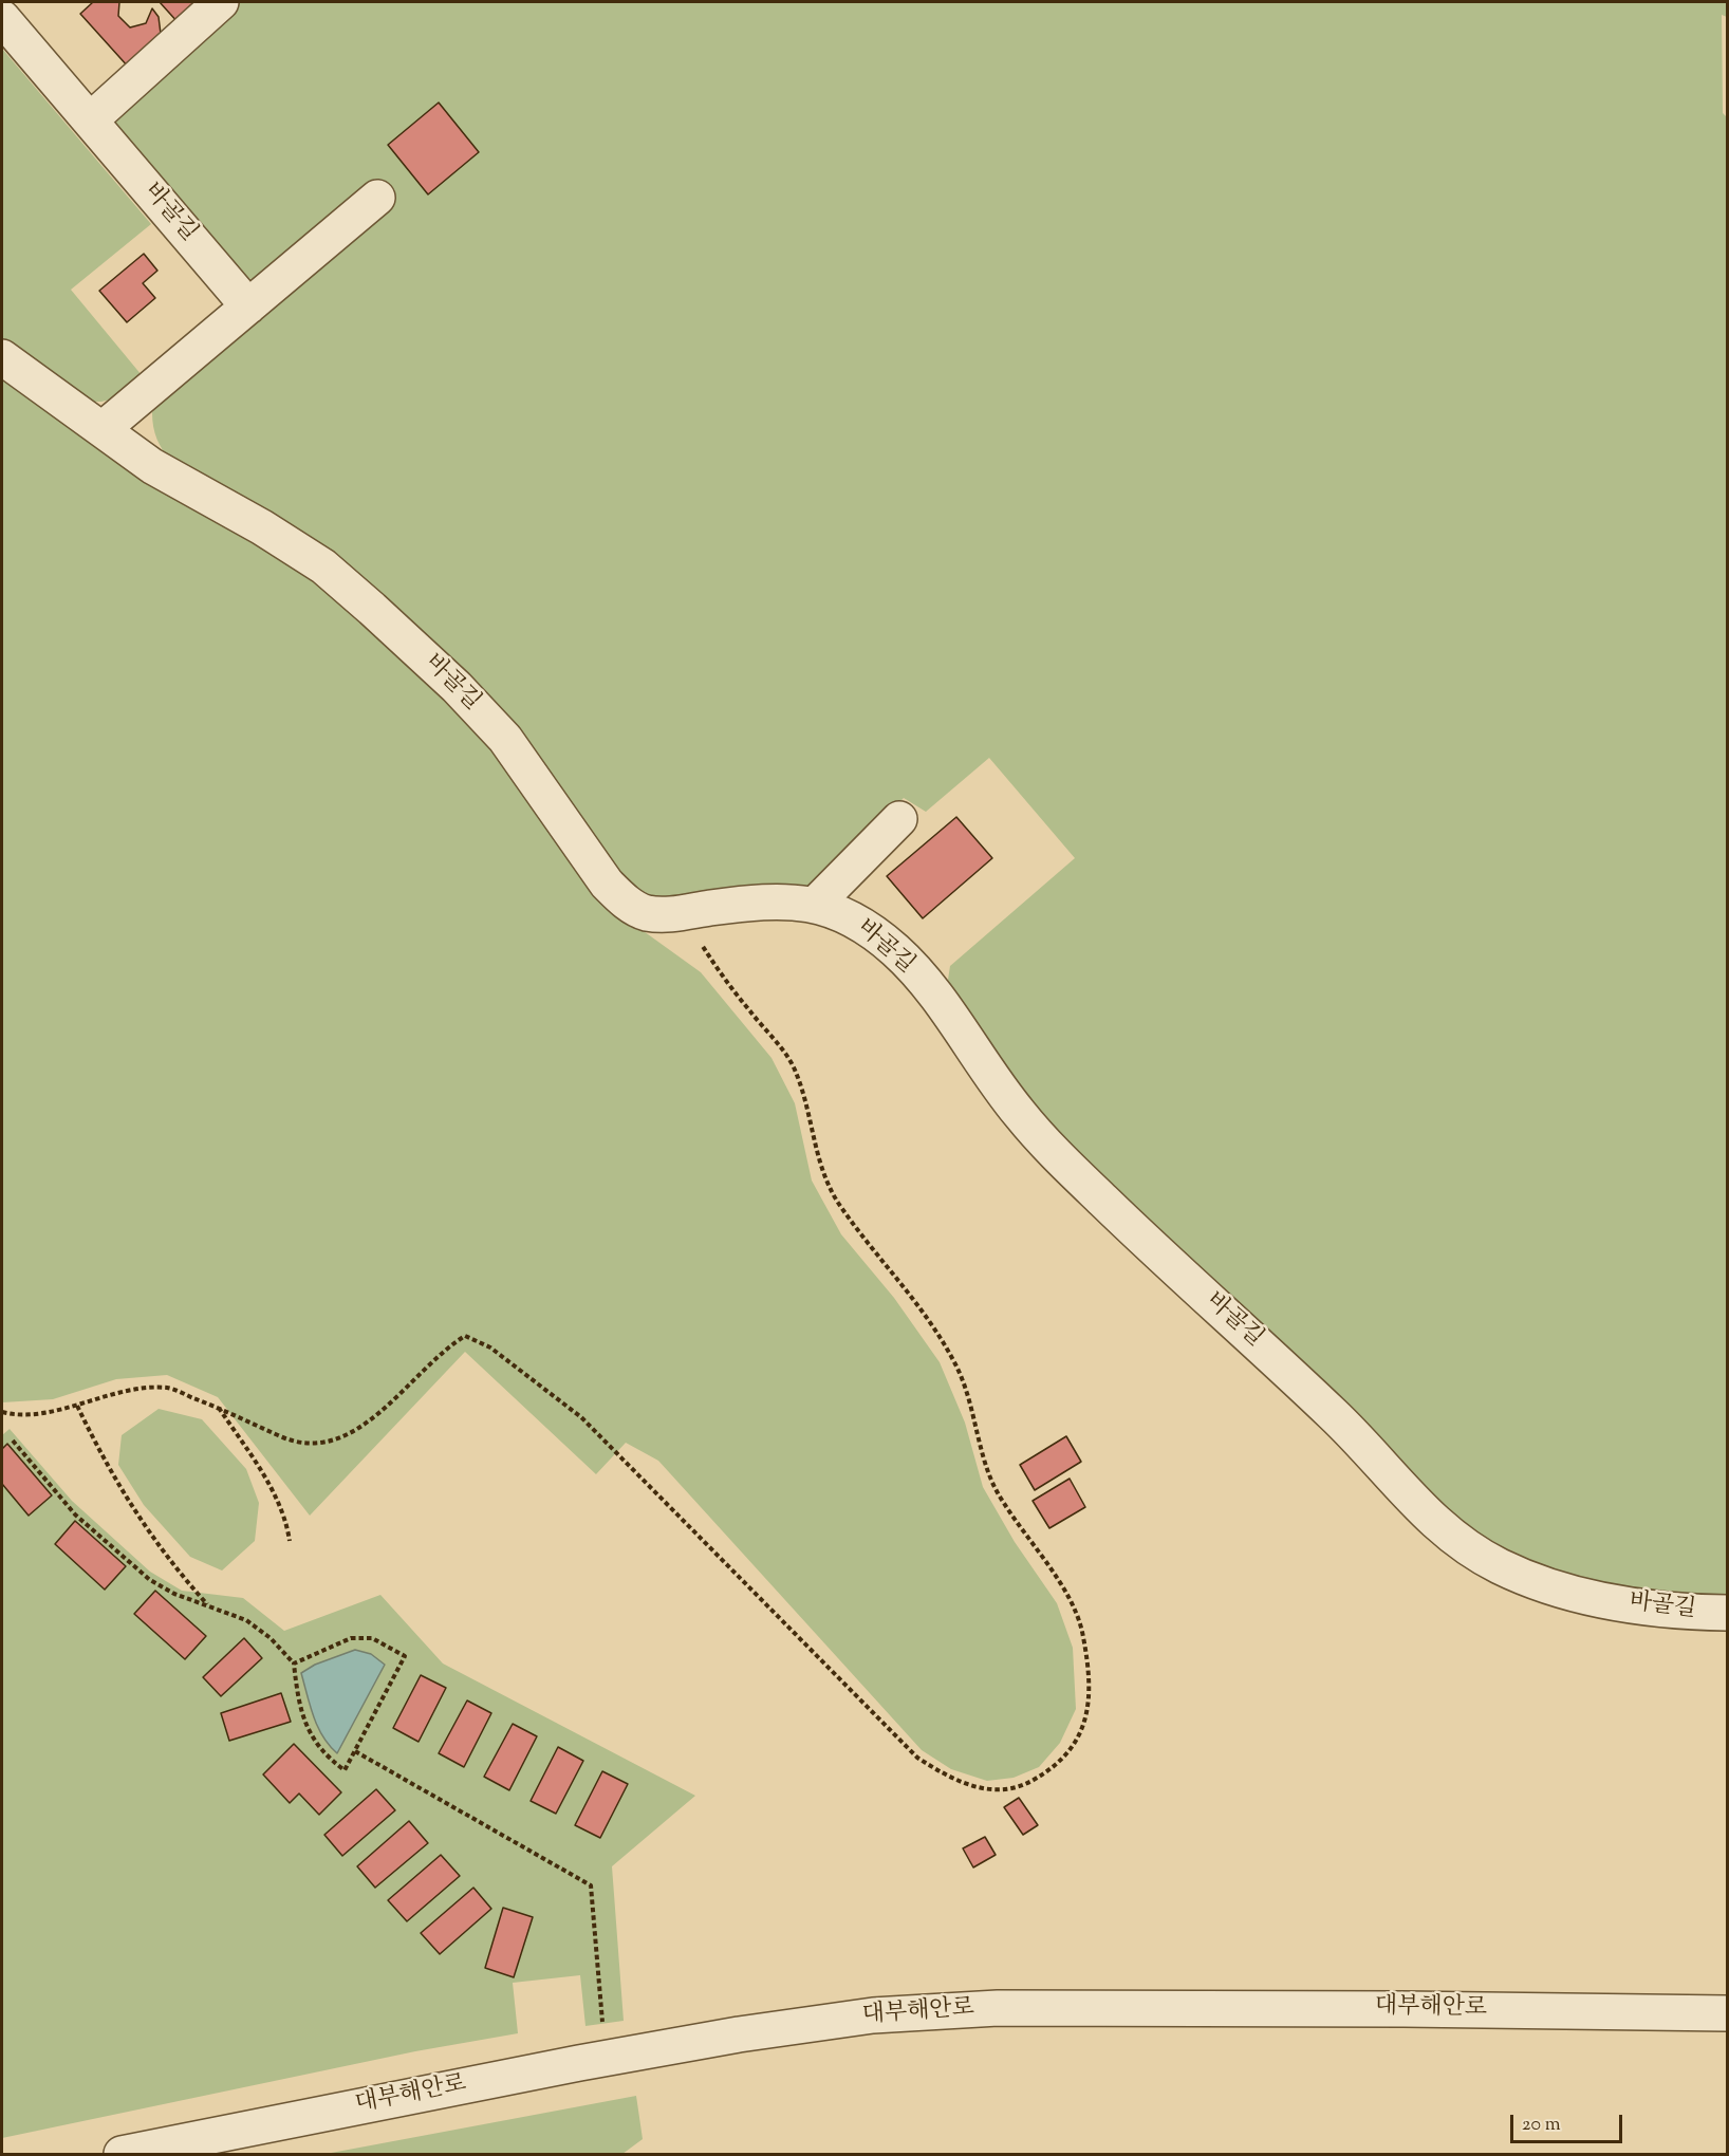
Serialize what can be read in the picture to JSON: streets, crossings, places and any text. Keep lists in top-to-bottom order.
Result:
{
  "streets": {
    "street": ["바골길", "대부해안로"]
  },
  "scale_bar": "20 m"
}
